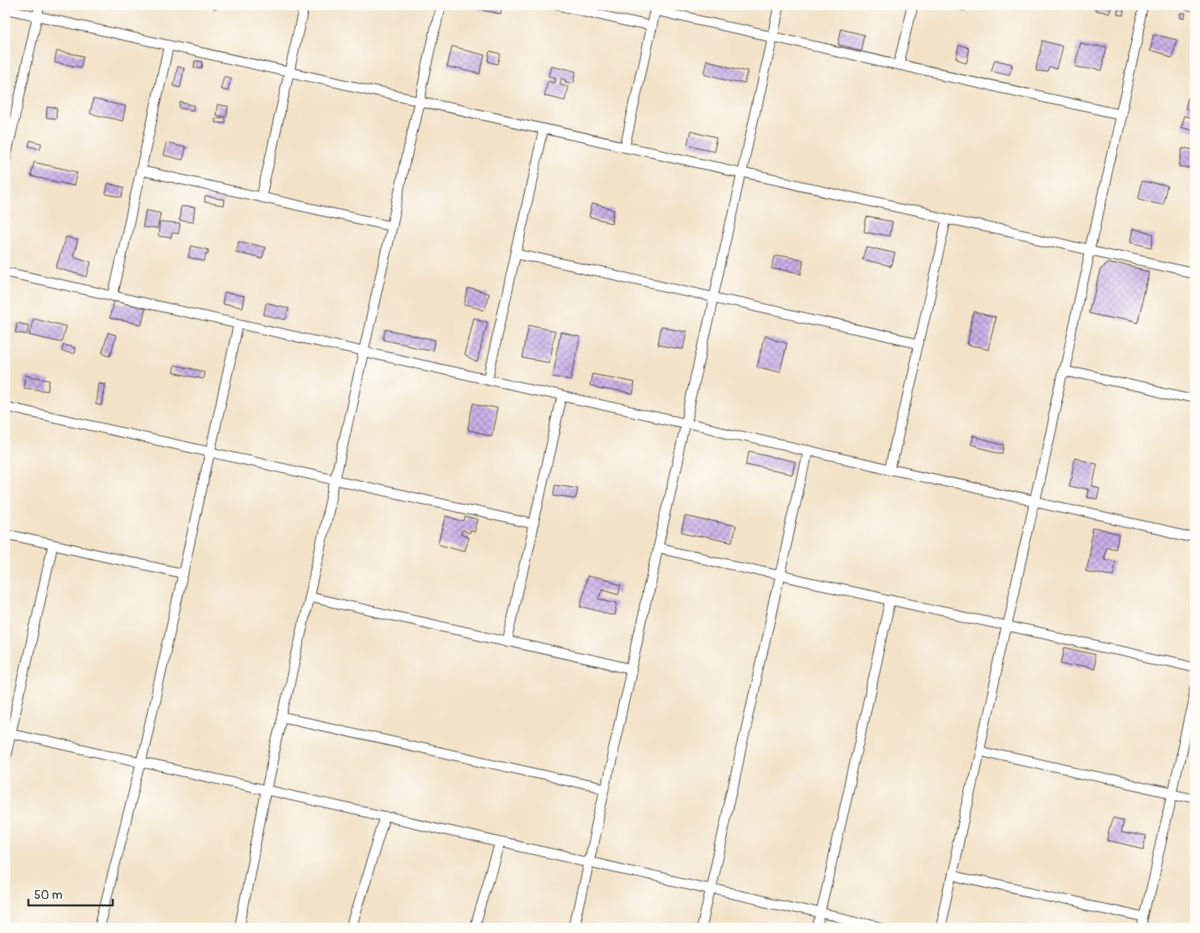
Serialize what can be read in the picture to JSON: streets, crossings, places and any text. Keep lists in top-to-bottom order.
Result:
{
  "scale_bar": "50 m"
}
